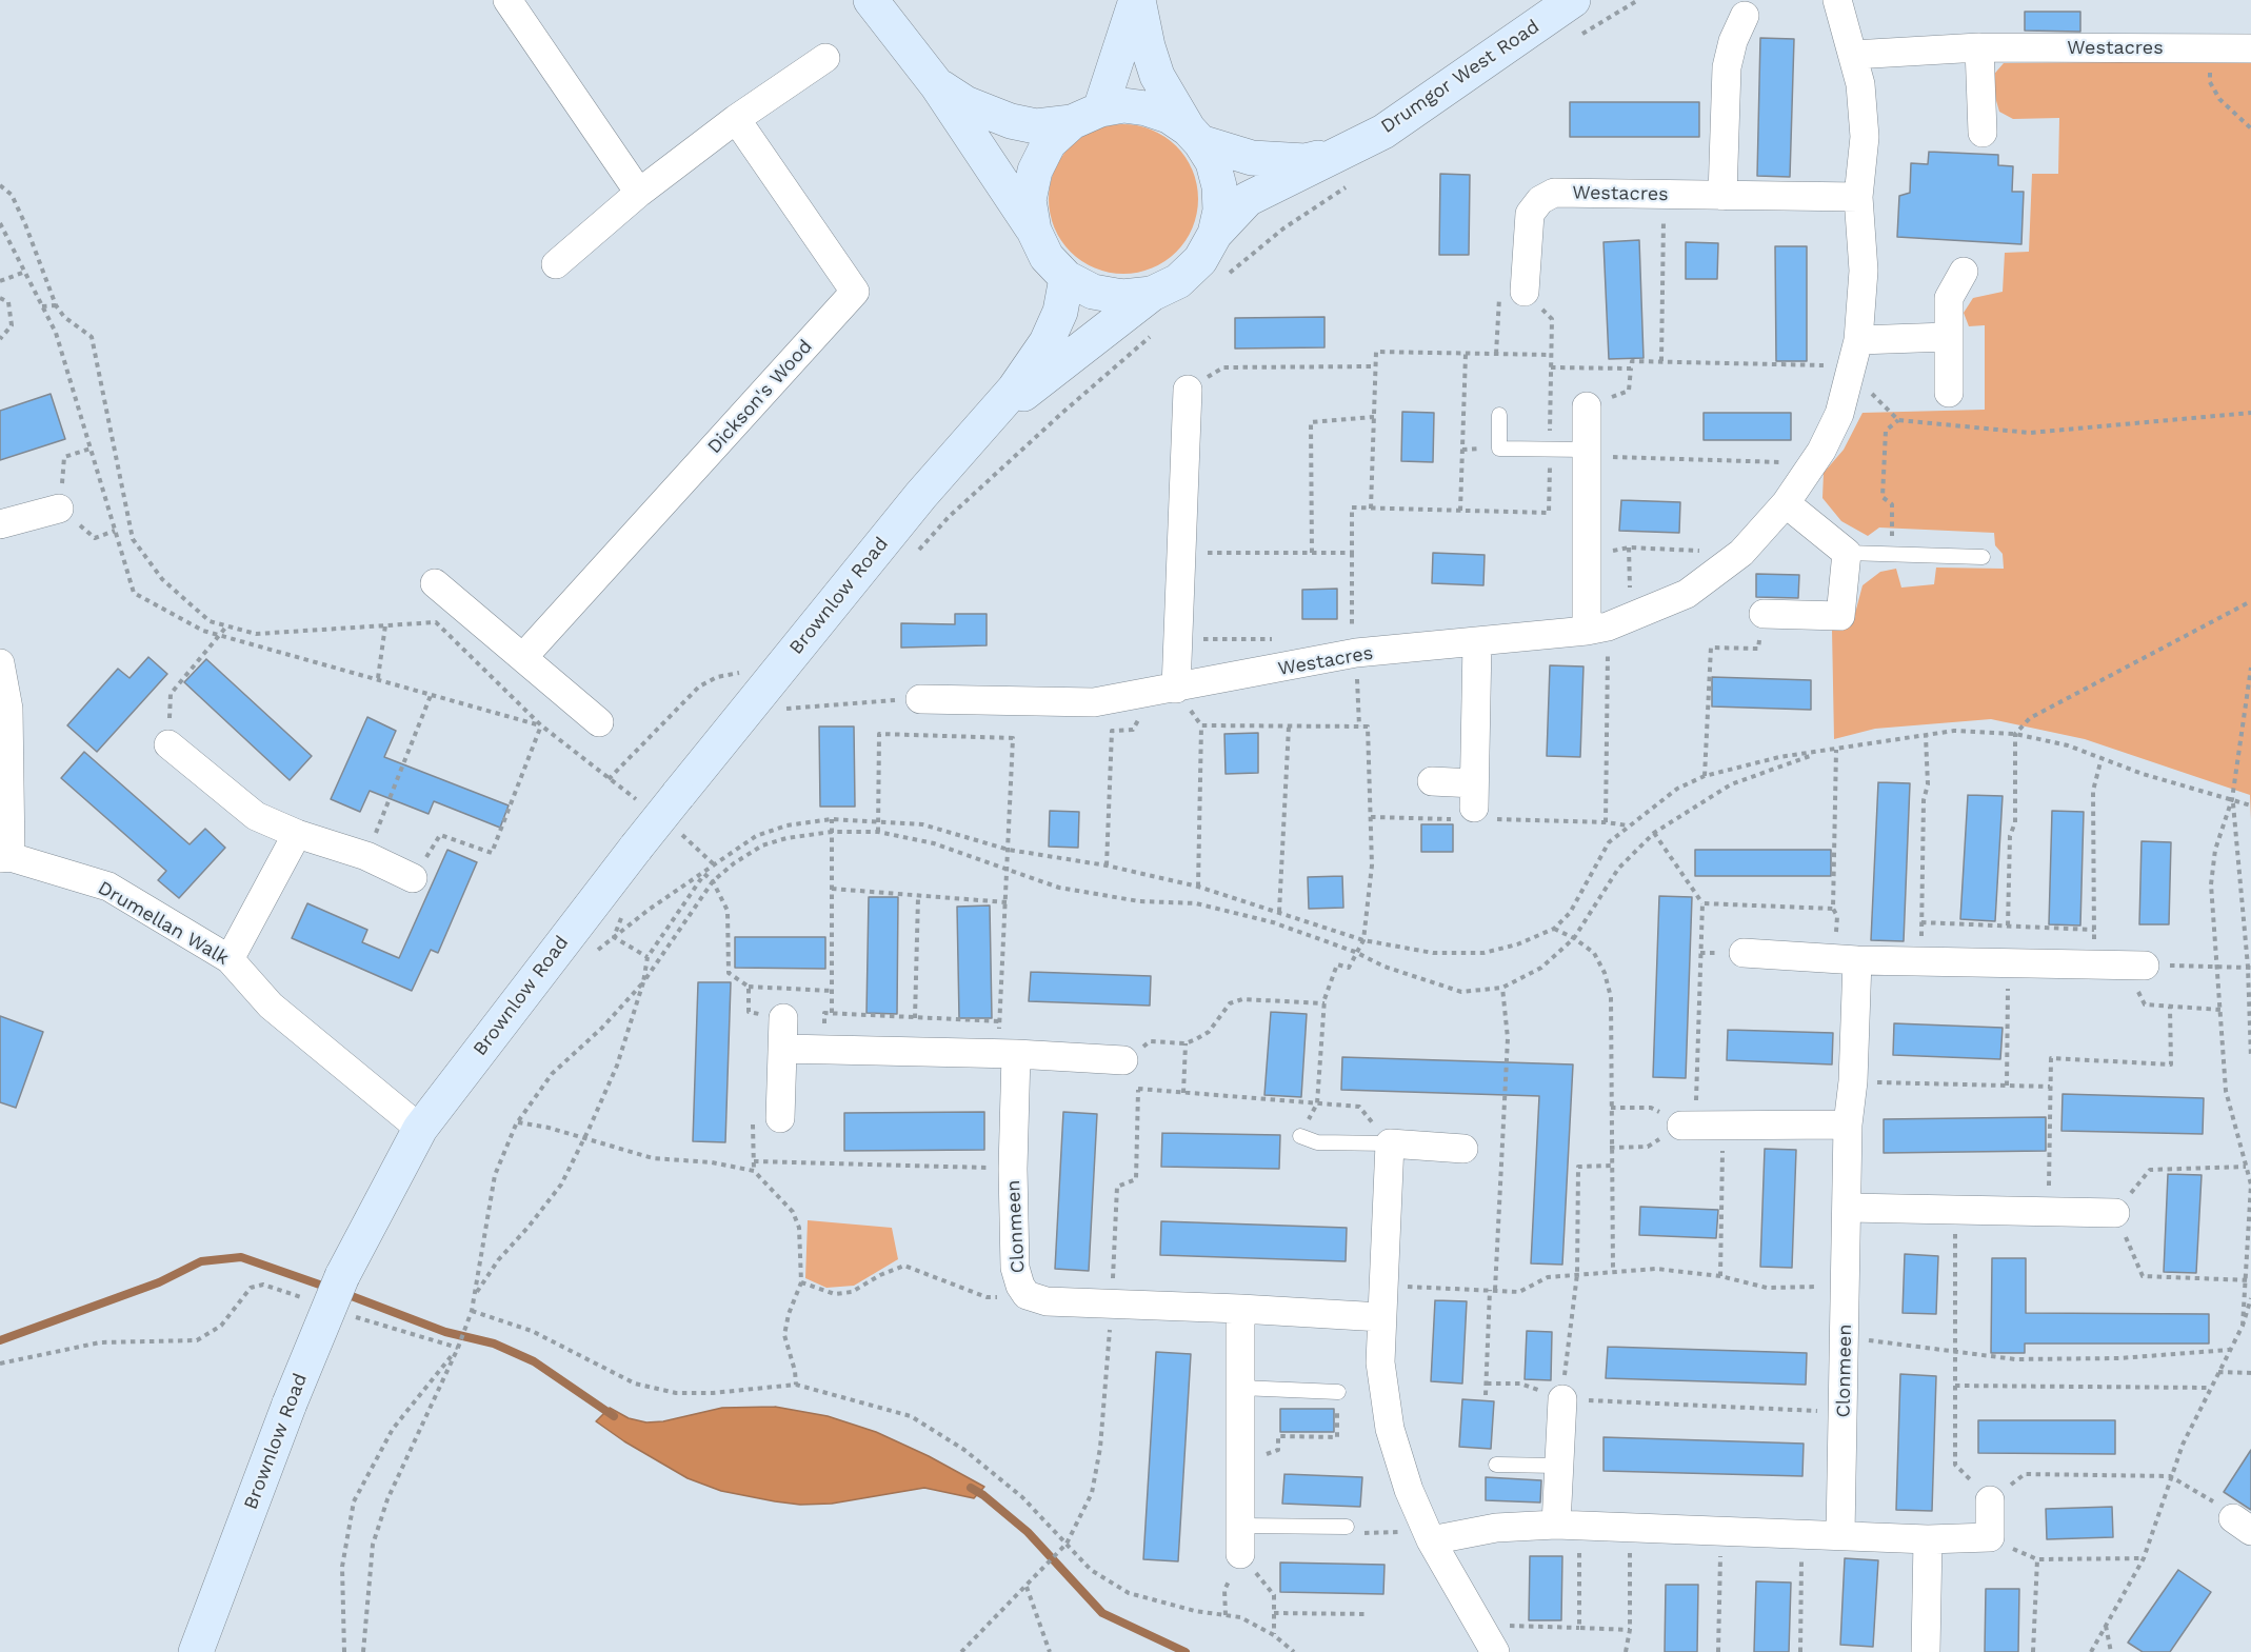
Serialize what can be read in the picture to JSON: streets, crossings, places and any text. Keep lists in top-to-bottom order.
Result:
{
  "streets": {
    "main road": ["Drumgor West Road", "Brownlow Road"],
    "street": [
      "Westacres",
      "Dickson's Wood",
      "Drumellan Walk",
      "Clonmeen"
    ]
  },
  "crossings": [
    ["Drumgor West Road", "Brownlow Road"],
    ["Brownlow Road", "Drumellan Walk"]
  ]
}
